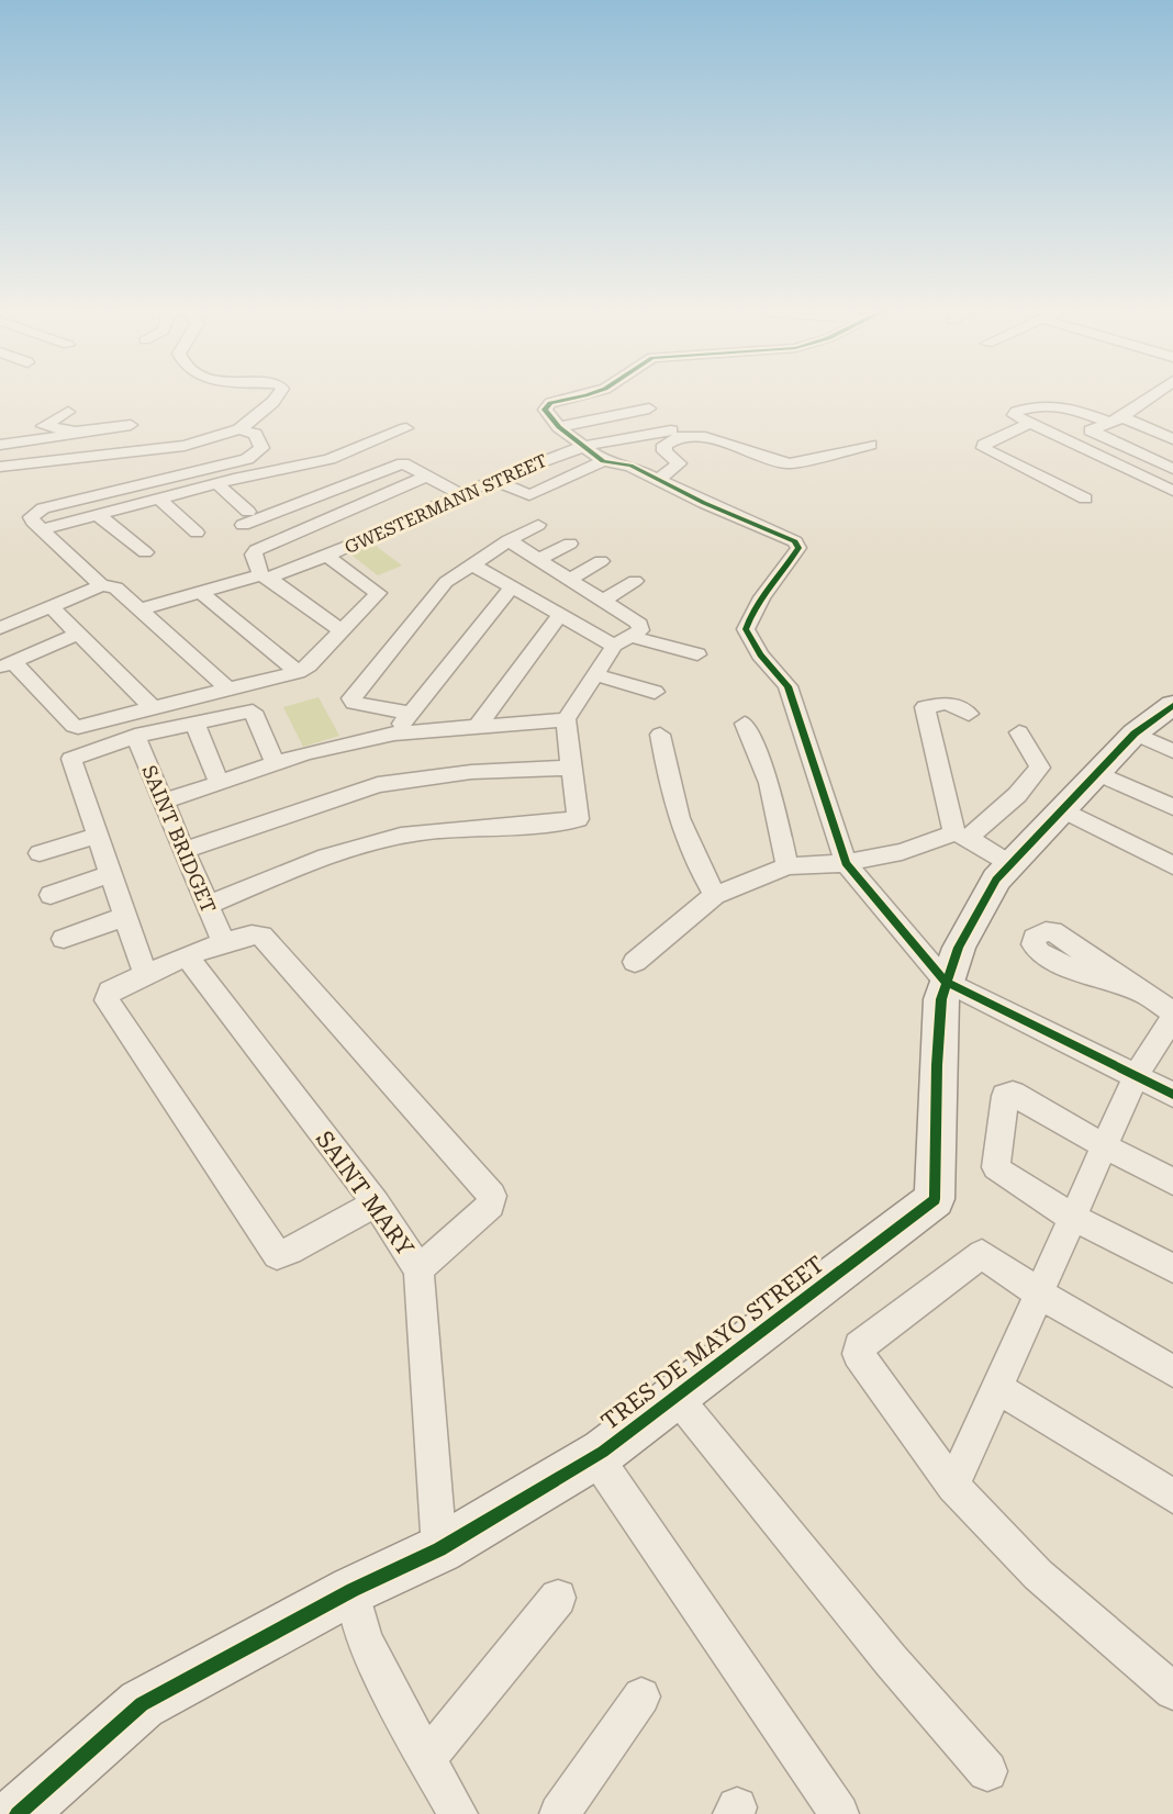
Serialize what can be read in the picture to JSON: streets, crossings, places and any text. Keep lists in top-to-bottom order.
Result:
{
  "streets": {
    "street": [
      "GWESTERMANN STREET",
      "SAINT BRIDGET",
      "SAINT MARY",
      "TRES DE MAYO STREET"
    ]
  },
  "crossings": [
    ["SAINT MARY", "TRES DE MAYO STREET"]
  ]
}
